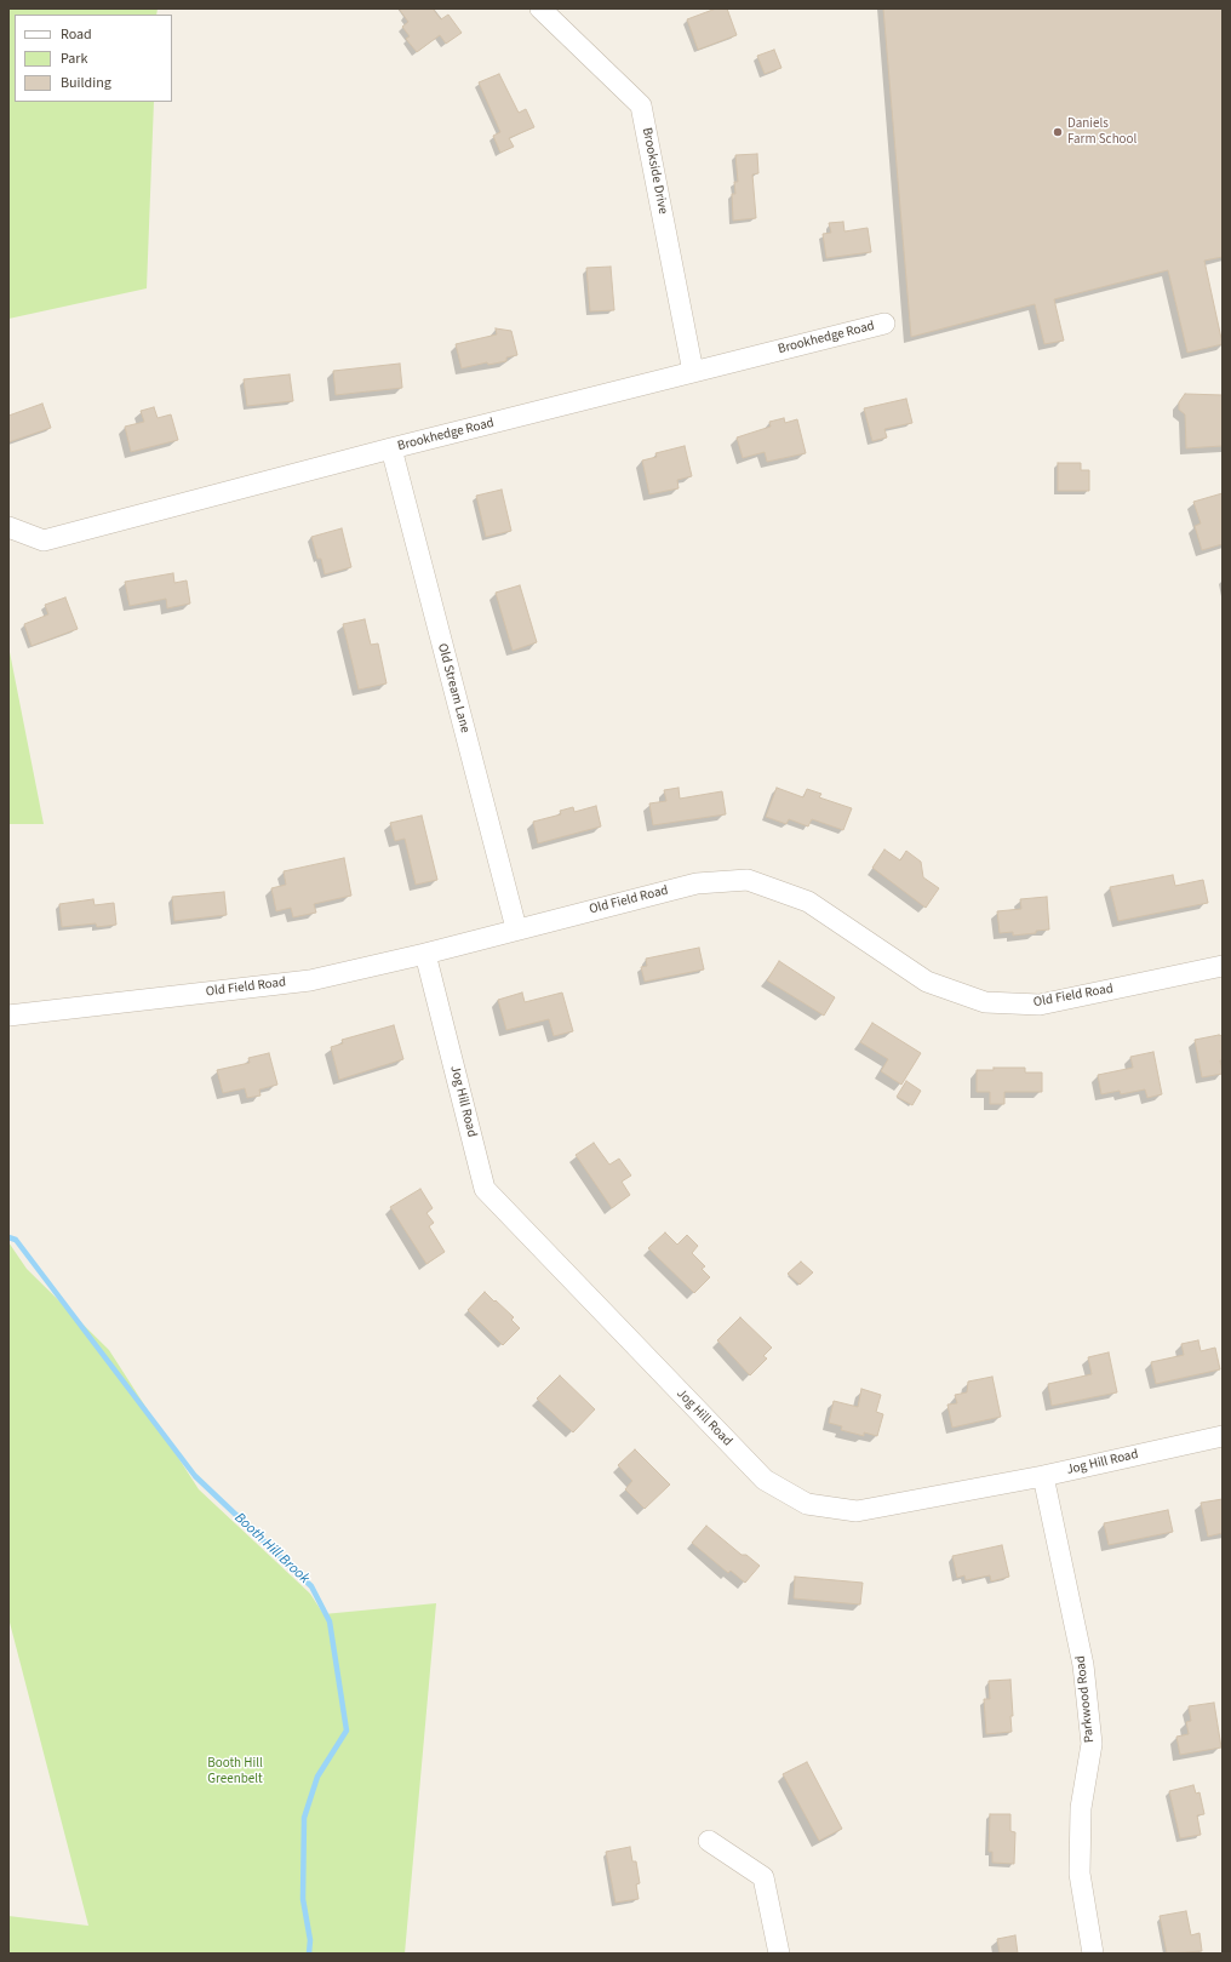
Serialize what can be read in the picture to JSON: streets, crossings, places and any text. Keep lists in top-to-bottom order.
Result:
{
  "streets": {
    "street": [
      "Brookside Drive",
      "Brookhedge Road",
      "Old Stream Lane",
      "Old Field Road",
      "Jog Hill Road",
      "Parkwood Road"
    ]
  },
  "crossings": [
    ["Brookside Drive", "Brookhedge Road"],
    ["Brookhedge Road", "Old Stream Lane"],
    ["Old Stream Lane", "Old Field Road"],
    ["Old Field Road", "Jog Hill Road"],
    ["Jog Hill Road", "Parkwood Road"]
  ],
  "water": ["Booth Hill Brook"],
  "parks": ["Booth Hill Greenbelt"],
  "places": ["Daniels Farm School"],
  "legend": ["Road", "Park", "Building"]
}
